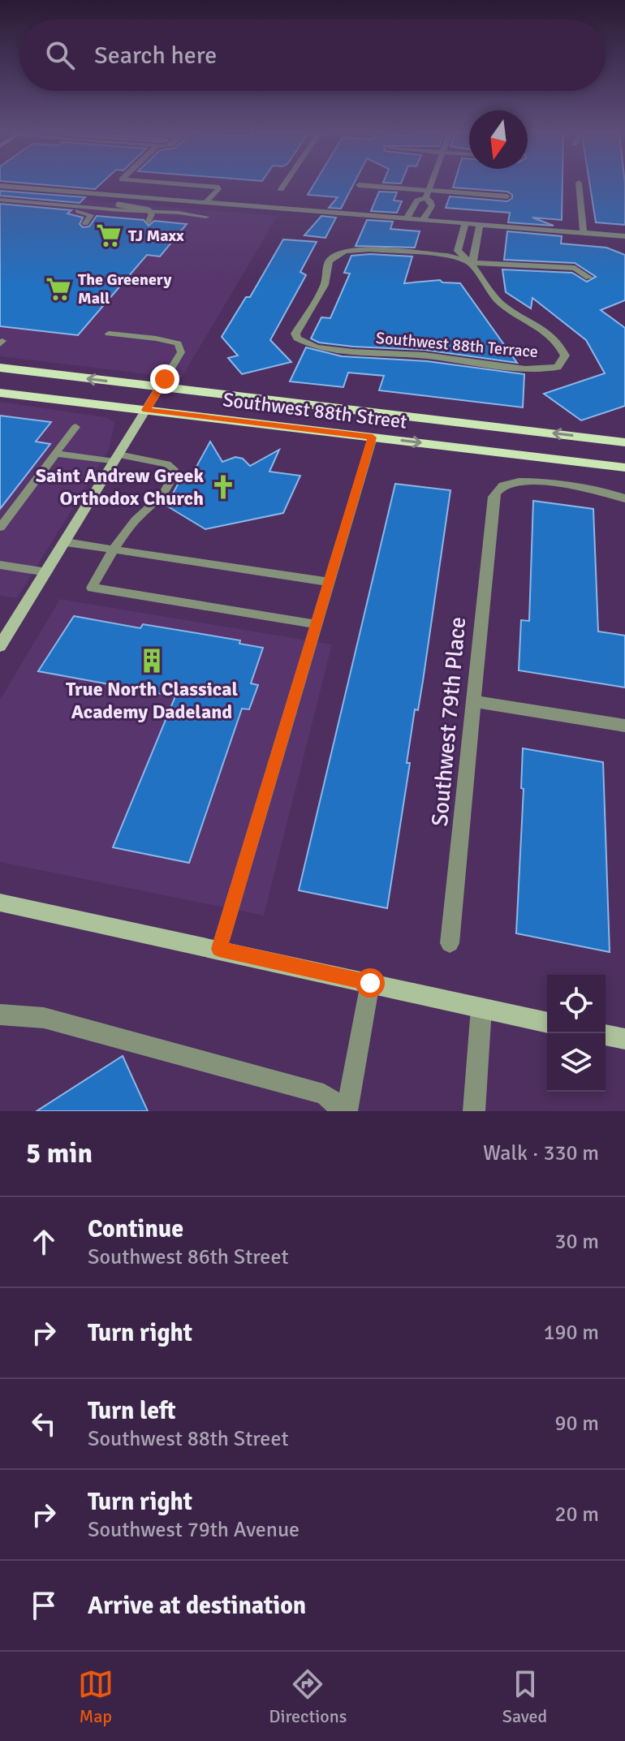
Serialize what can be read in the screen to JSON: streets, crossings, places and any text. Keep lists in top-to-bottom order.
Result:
{
  "streets": {
    "main road": ["Southwest 88th Street"],
    "street": ["Southwest 88th Terrace", "Southwest 79th Place"]
  },
  "places": {
    "supermarket": ["TJ Maxx", "The Greenery Mall"],
    "church": ["Saint Andrew Greek Orthodox Church"],
    "building": ["True North Classical Academy Dadeland"]
  },
  "north": "bottom",
  "page": {
    "search": "Search here",
    "heading": ["5 min", "Walk · 330 m"],
    "list": [
      ["Continue", "Southwest 86th Street", "30 m"],
      ["Turn right", "190 m"],
      ["Turn left", "Southwest 88th Street", "90 m"],
      ["Turn right", "Southwest 79th Avenue", "20 m"],
      "Arrive at destination"
    ],
    "nav": ["Map", "Directions", "Saved"]
  }
}
